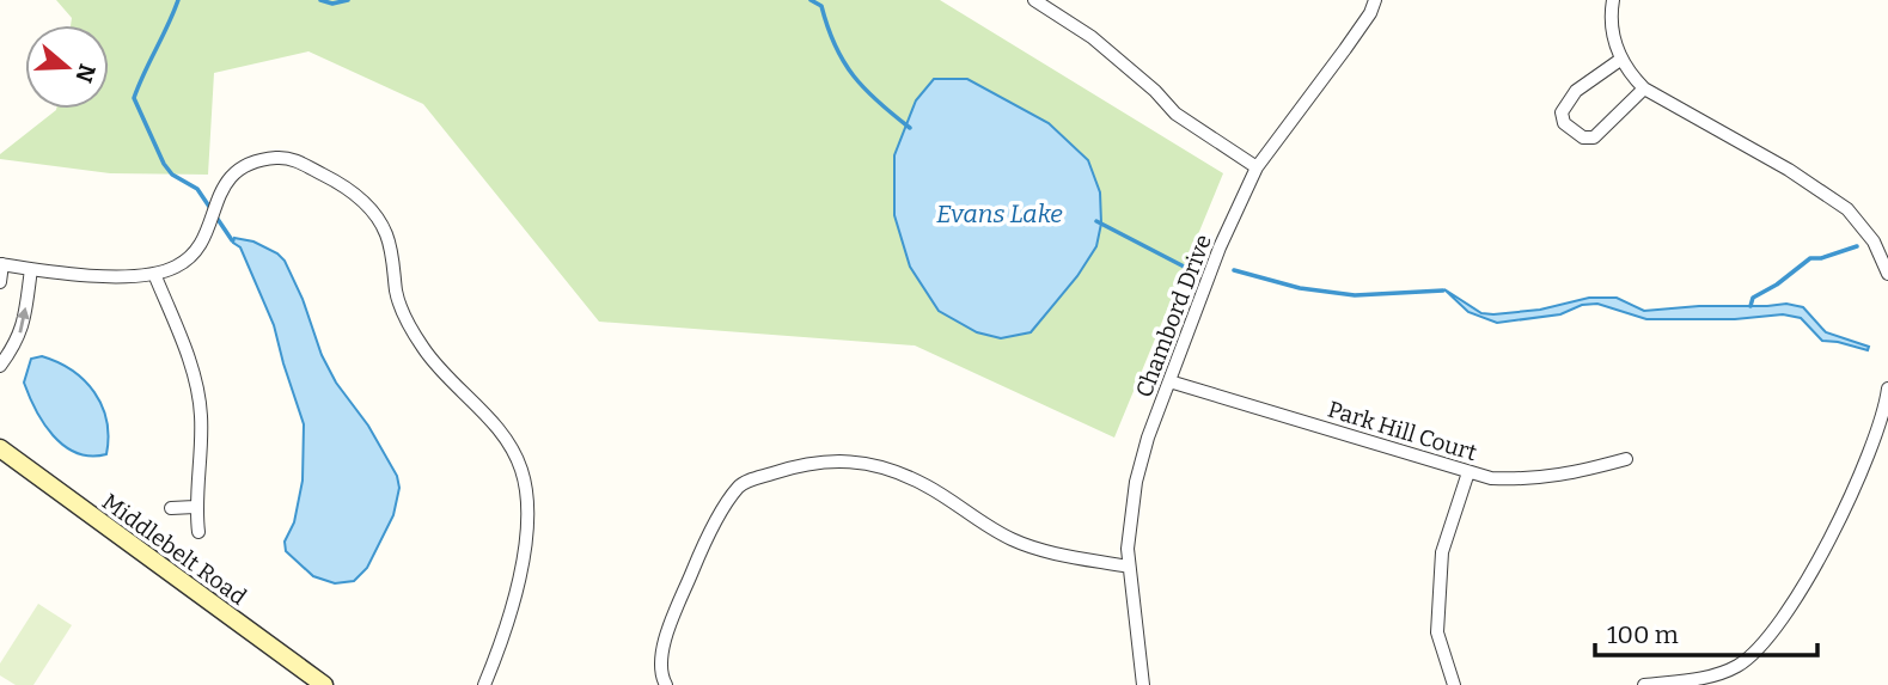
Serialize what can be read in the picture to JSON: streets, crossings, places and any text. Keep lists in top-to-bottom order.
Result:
{
  "streets": {
    "street": ["Chambord Drive", "Park Hill Court", "Middlebelt Road"]
  },
  "crossings": [
    ["Chambord Drive", "Park Hill Court"]
  ],
  "water": ["Evans Lake"],
  "scale_bar": "100 m",
  "north": "right"
}
